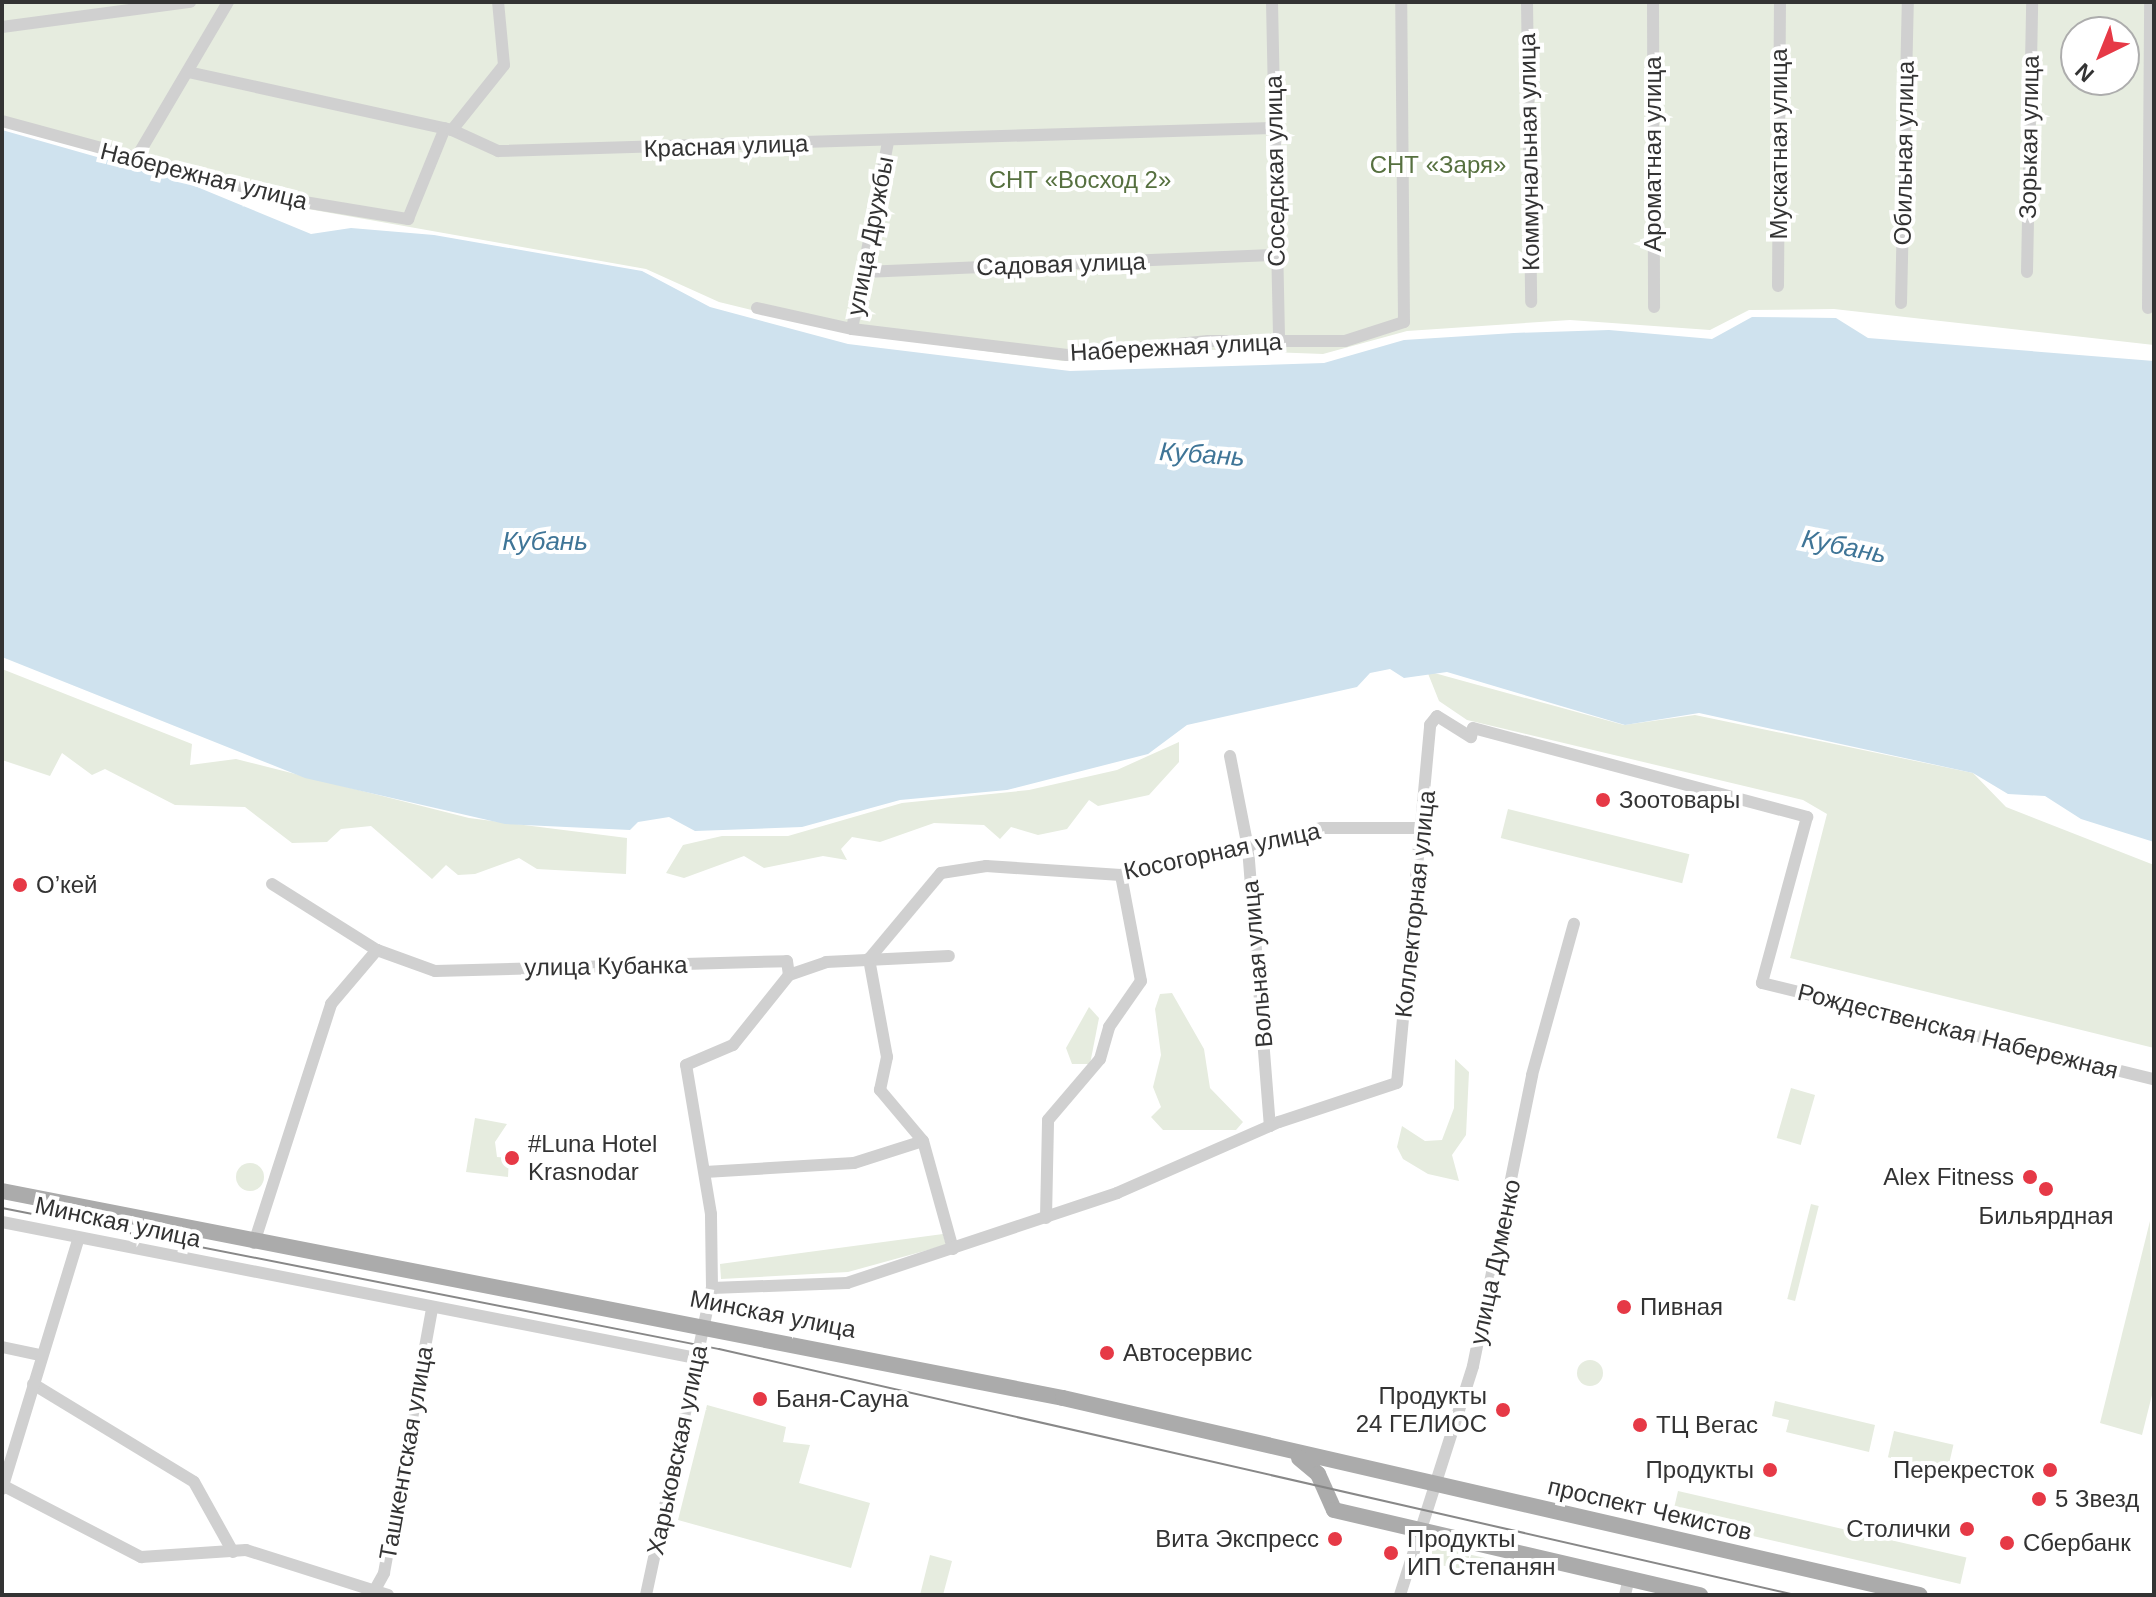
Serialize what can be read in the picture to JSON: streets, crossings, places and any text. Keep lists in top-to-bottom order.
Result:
{
  "streets": {
    "main road": ["Минская улица", "проспект Чекистов"],
    "street": [
      "Зорькая улица",
      "Мускатная улица",
      "Красная улица",
      "Коммунальная улица",
      "Обильная улица",
      "Ароматная улица",
      "Соседская улица",
      "Набережная улица",
      "улица Дружбы",
      "Садовая улица",
      "Косогорная улица",
      "Коллекторная улица",
      "Вольная улица",
      "улица Кубанка",
      "Рождественская Набережная",
      "улица Думенко",
      "Харьковская улица",
      "Ташкентская улица"
    ]
  },
  "crossings": [
    ["Красная улица", "Соседская улица"],
    ["Красная улица", "Набережная улица"],
    ["Красная улица", "улица Дружбы"],
    ["Соседская улица", "Набережная улица"],
    ["Соседская улица", "Садовая улица"],
    ["Набережная улица", "улица Дружбы"],
    ["улица Дружбы", "Садовая улица"],
    ["Косогорная улица", "Коллекторная улица"],
    ["Косогорная улица", "Вольная улица"],
    ["Коллекторная улица", "Рождественская Набережная"],
    ["Коллекторная улица", "Минская улица"],
    ["Вольная улица", "Минская улица"],
    ["улица Кубанка", "Харьковская улица"],
    ["Минская улица", "Харьковская улица"],
    ["Минская улица", "Ташкентская улица"],
    ["Минская улица", "проспект Чекистов"],
    ["улица Думенко", "проспект Чекистов"]
  ],
  "water": ["Кубань"],
  "parks": ["СНТ «Заря»", "СНТ «Восход 2»"],
  "places": [
    "Зоотовары",
    "О’кей",
    "#Luna Hotel Krasnodar",
    "Alex Fitness",
    "Бильярдная",
    "Пивная",
    "Автосервис",
    "Баня-Сауна",
    "Продукты 24 ГЕЛИОС",
    "ТЦ Вегас",
    "Продукты",
    "Перекресток",
    "5 Звезд",
    "Столички",
    "Вита Экспресс",
    "Сбербанк",
    "Продукты ИП Степанян"
  ],
  "north": "bottom left"
}
